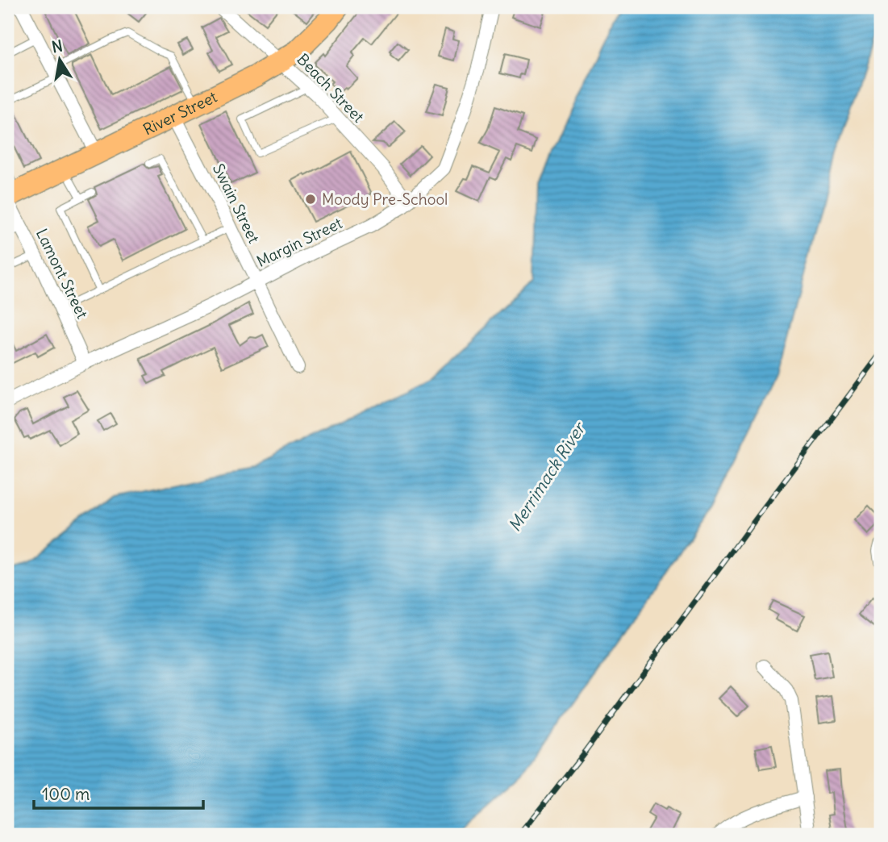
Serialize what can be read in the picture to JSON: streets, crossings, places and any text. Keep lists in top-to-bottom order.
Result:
{
  "streets": {
    "main road": ["River Street"],
    "street": [
      "Beach Street",
      "Swain Street",
      "Margin Street",
      "Lamont Street"
    ]
  },
  "crossings": [
    ["Beach Street", "River Street"],
    ["Beach Street", "Margin Street"],
    ["River Street", "Swain Street"],
    ["River Street", "Lamont Street"],
    ["Swain Street", "Margin Street"],
    ["Margin Street", "Lamont Street"]
  ],
  "water": ["Merrimack River"],
  "places": ["Moody Pre-School"],
  "scale_bar": "100 m",
  "north": "top"
}
